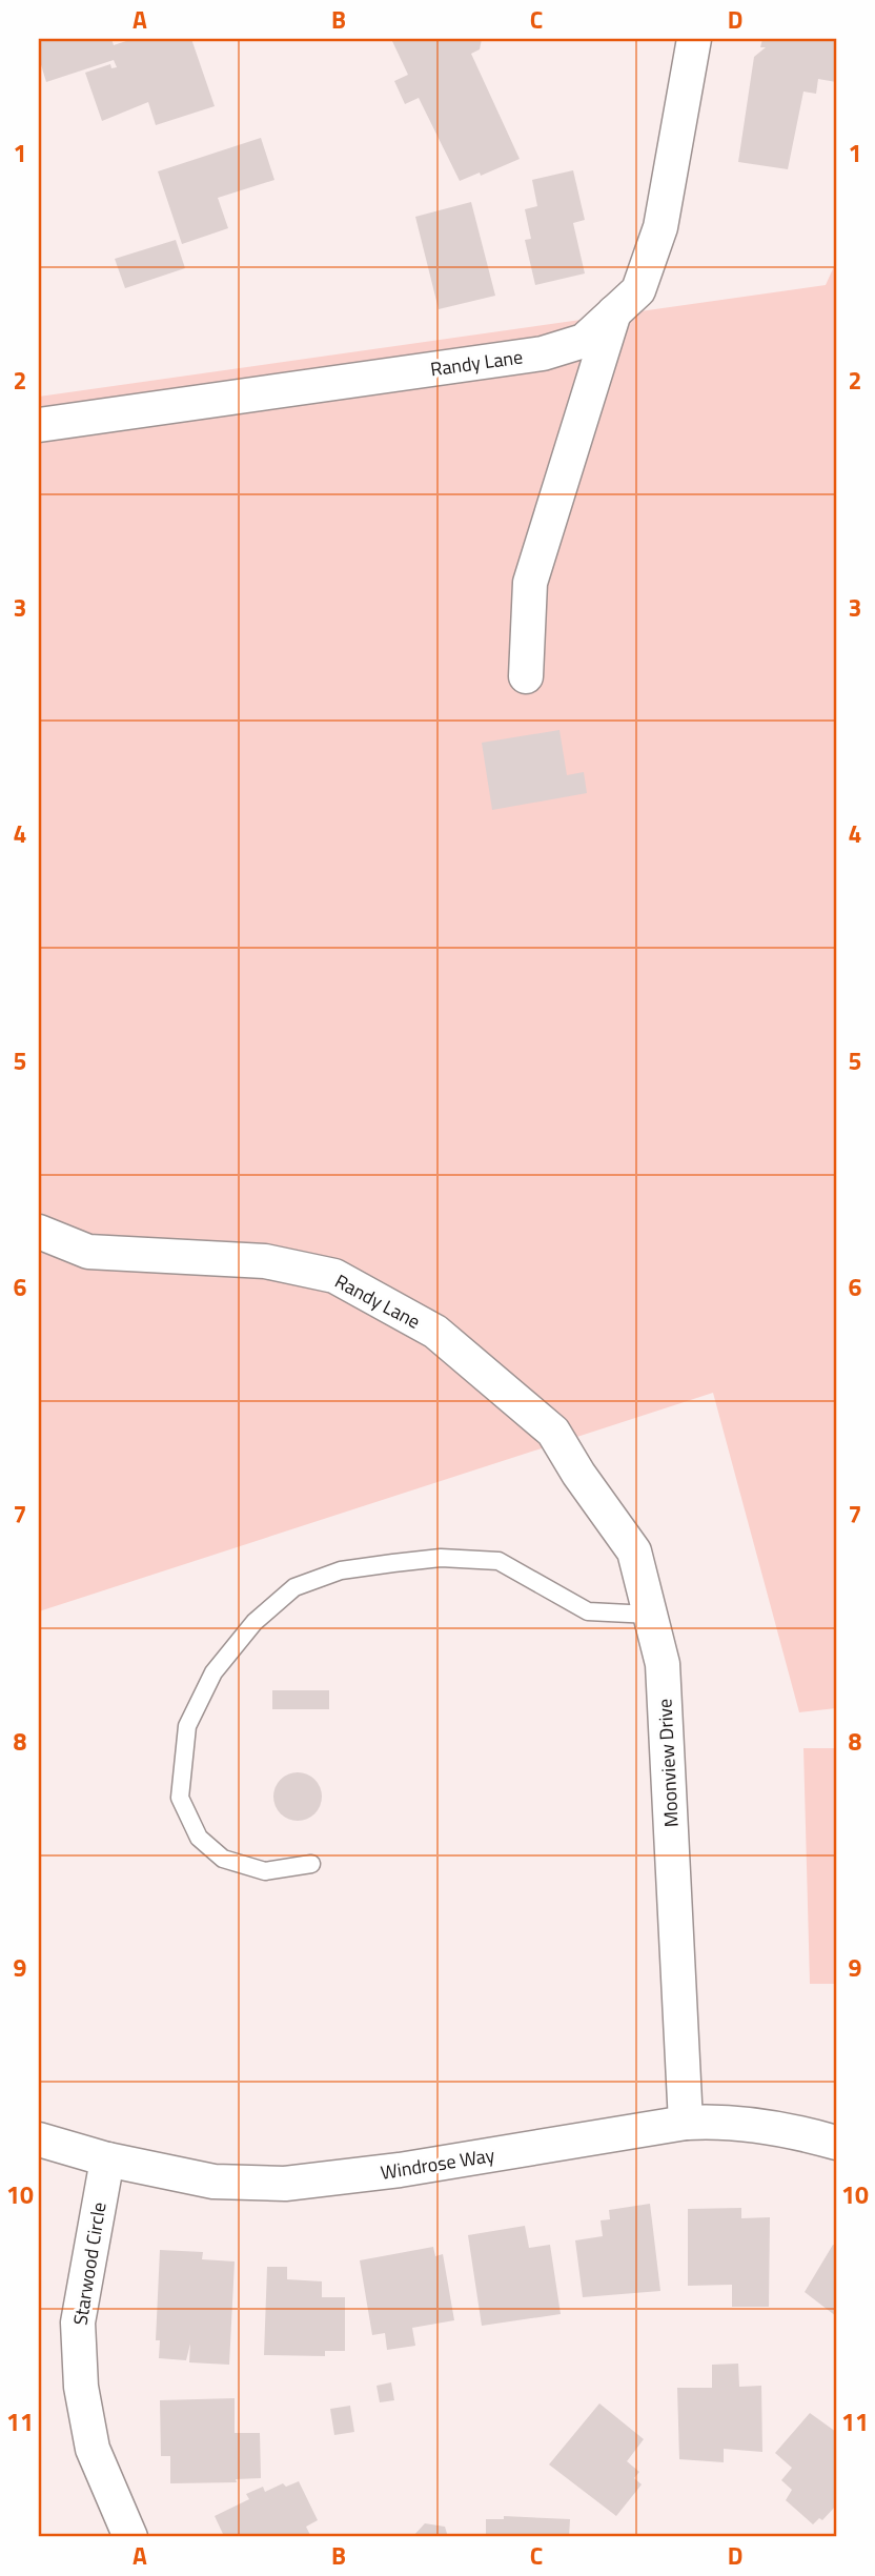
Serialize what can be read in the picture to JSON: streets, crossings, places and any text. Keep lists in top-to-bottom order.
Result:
{
  "streets": {
    "street": [
      "Randy Lane",
      "Moonview Drive",
      "Windrose Way",
      "Starwood Circle"
    ]
  },
  "crossings": [
    ["Randy Lane", "Moonview Drive"],
    ["Moonview Drive", "Windrose Way"],
    ["Windrose Way", "Starwood Circle"]
  ],
  "grid": {
    "columns": [
      "A",
      "B",
      "C",
      "D"
    ],
    "rows": [
      "1",
      "2",
      "3",
      "4",
      "5",
      "6",
      "7",
      "8",
      "9",
      "10",
      "11"
    ]
  }
}
